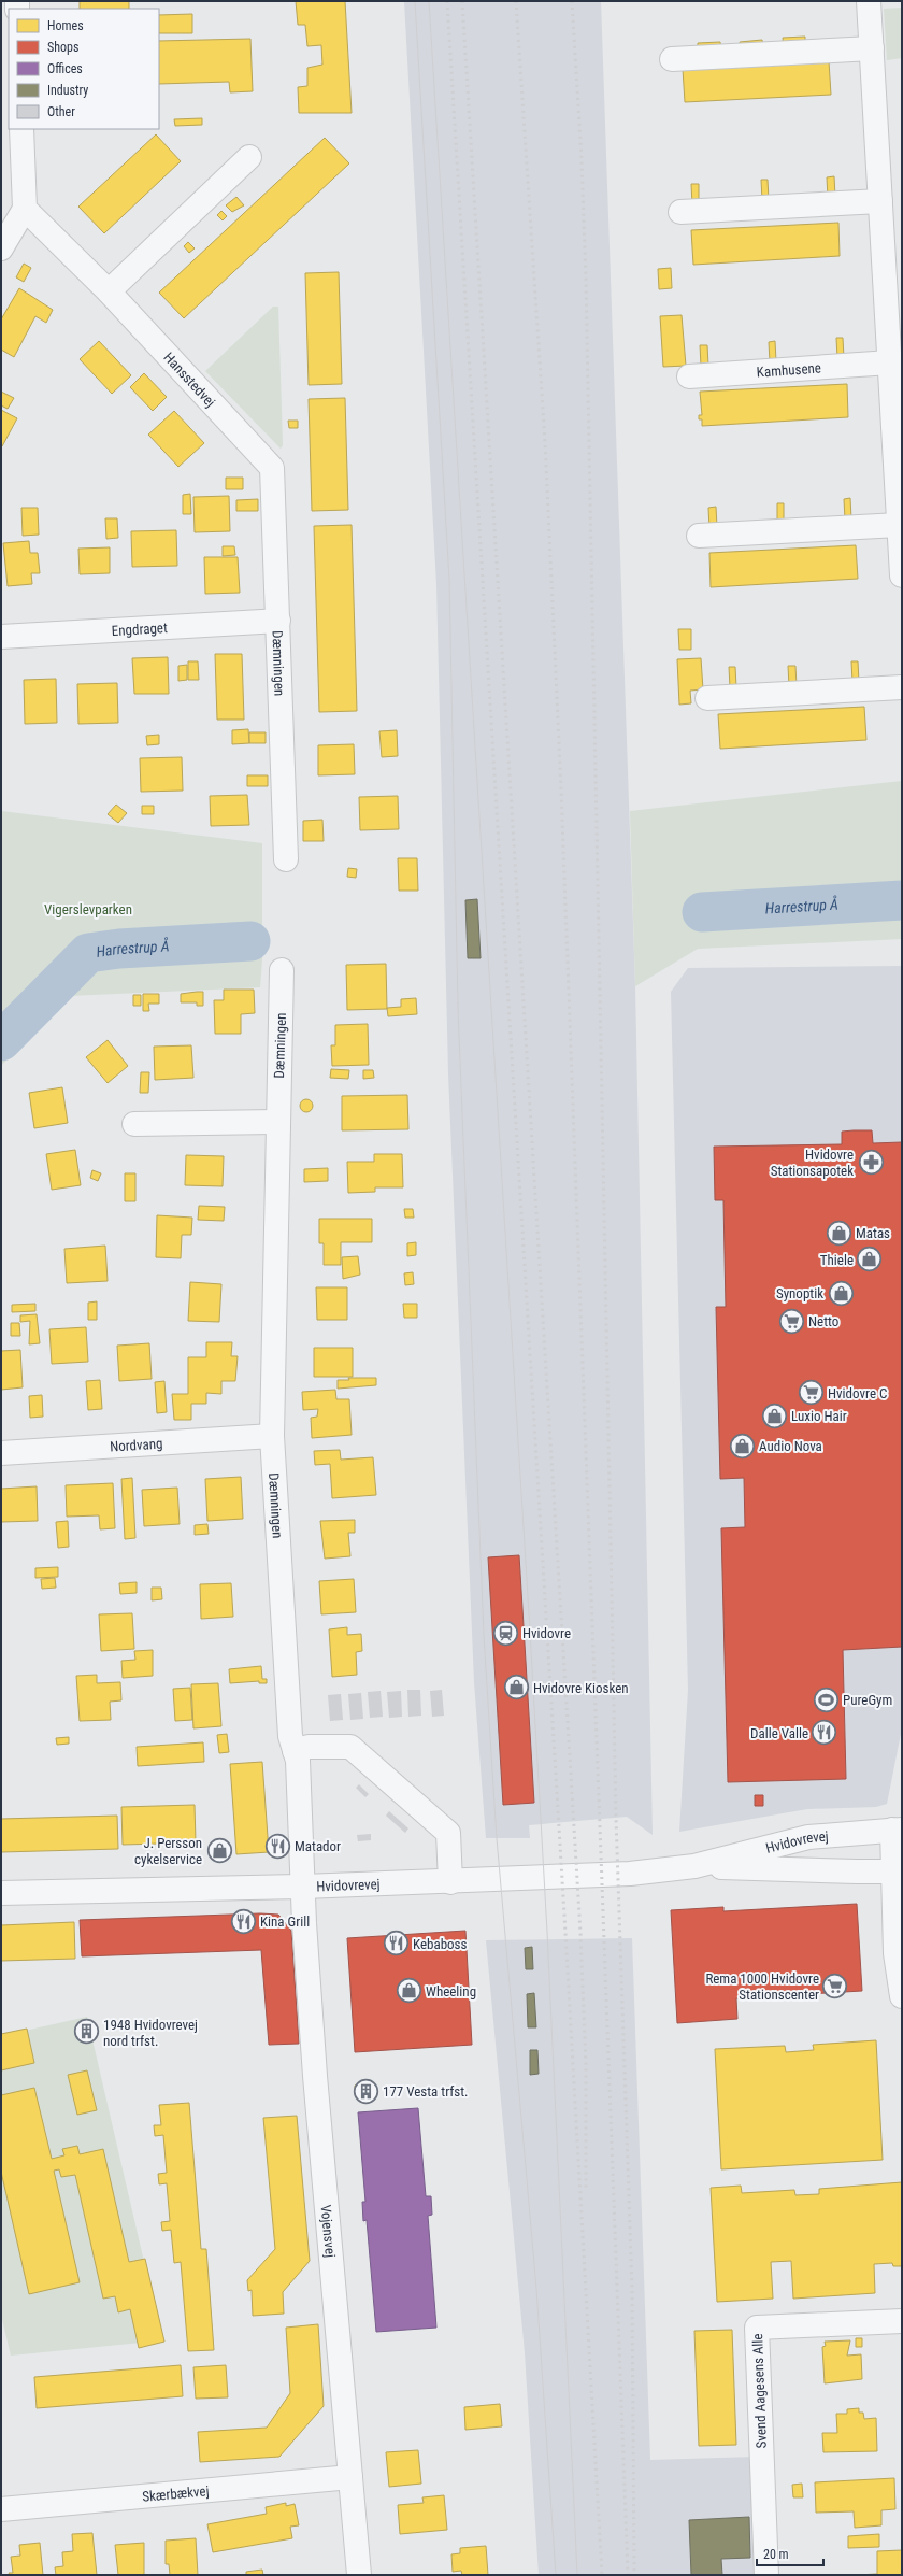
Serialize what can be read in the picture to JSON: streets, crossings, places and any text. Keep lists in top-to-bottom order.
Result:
{
  "streets": {
    "street": [
      "Kamhusene",
      "Hansstedvej",
      "Engdraget",
      "Dæmningen",
      "Nordvang",
      "Hvidovrevej",
      "Vojensvej",
      "Svend Aagesens Alle",
      "Skærbækvej"
    ]
  },
  "crossings": [
    ["Hansstedvej", "Dæmningen"],
    ["Engdraget", "Dæmningen"],
    ["Dæmningen", "Nordvang"],
    ["Dæmningen", "Hvidovrevej"],
    ["Dæmningen", "Vojensvej"],
    ["Hvidovrevej", "Vojensvej"],
    ["Vojensvej", "Skærbækvej"]
  ],
  "water": ["Harrestrup Å"],
  "parks": ["Vigerslevparken"],
  "places": {
    "pharmacy": ["Hvidovre Stationsapotek"],
    "shop": [
      "Matas",
      "Thiele",
      "Synoptik",
      "Luxio Hair",
      "Audio Nova",
      "Hvidovre Kiosken",
      "J. Persson cykelservice",
      "Wheeling"
    ],
    "supermarket": ["Netto", "Hvidovre C", "Rema 1000 Hvidovre Stationscenter"],
    "station": ["Hvidovre"],
    "sports": ["PureGym"],
    "restaurant": [
      "Dalle Valle",
      "Matador",
      "Kina Grill",
      "Kebaboss"
    ],
    "building": ["1948 Hvidovrevej nord trfst.", "177 Vesta trfst."]
  },
  "legend": [
    "Homes",
    "Shops",
    "Offices",
    "Industry",
    "Other"
  ],
  "scale_bar": "20 m"
}
